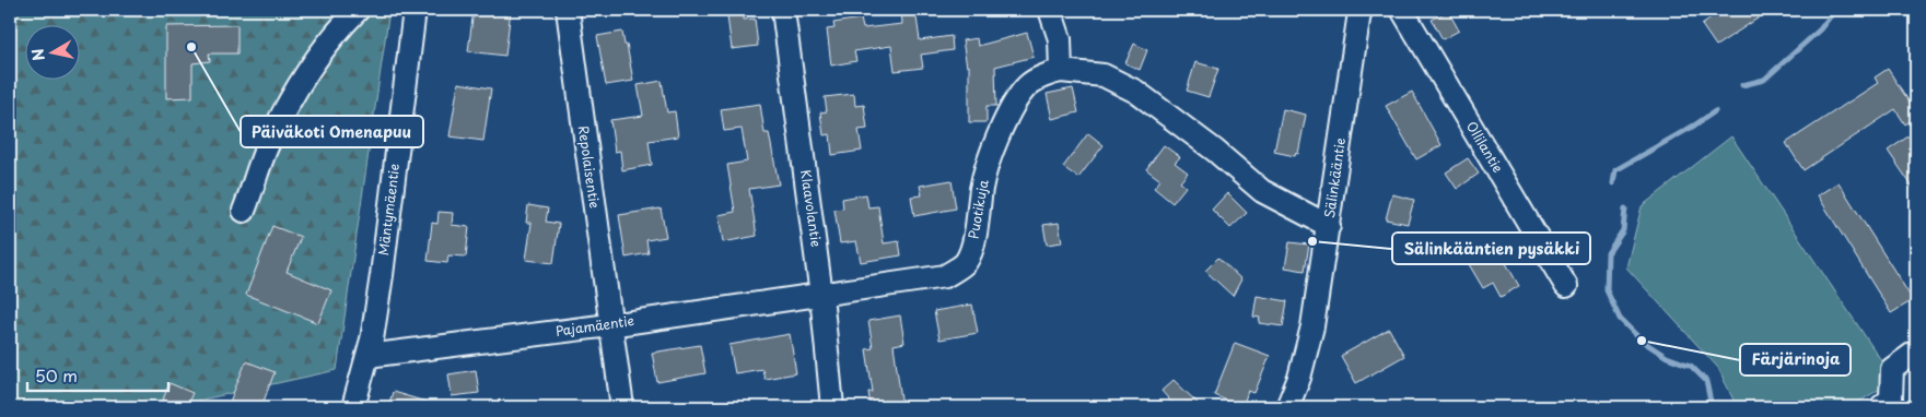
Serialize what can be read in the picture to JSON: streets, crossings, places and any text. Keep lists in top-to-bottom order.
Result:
{
  "streets": {
    "street": [
      "Ollilantie",
      "Repolaisentie",
      "Sälinkääntie",
      "Klaavolantie",
      "Mäntymäentie",
      "Puotikuja",
      "Pajamäentie"
    ]
  },
  "crossings": [
    ["Repolaisentie", "Pajamäentie"],
    ["Sälinkääntie", "Puotikuja"],
    ["Klaavolantie", "Puotikuja"],
    ["Klaavolantie", "Pajamäentie"],
    ["Mäntymäentie", "Pajamäentie"],
    ["Puotikuja", "Pajamäentie"]
  ],
  "places": ["Päiväkoti Omenapuu", "Sälinkääntien pysäkki", "Färjärinoja"],
  "scale_bar": "50 m",
  "north": "left"
}
